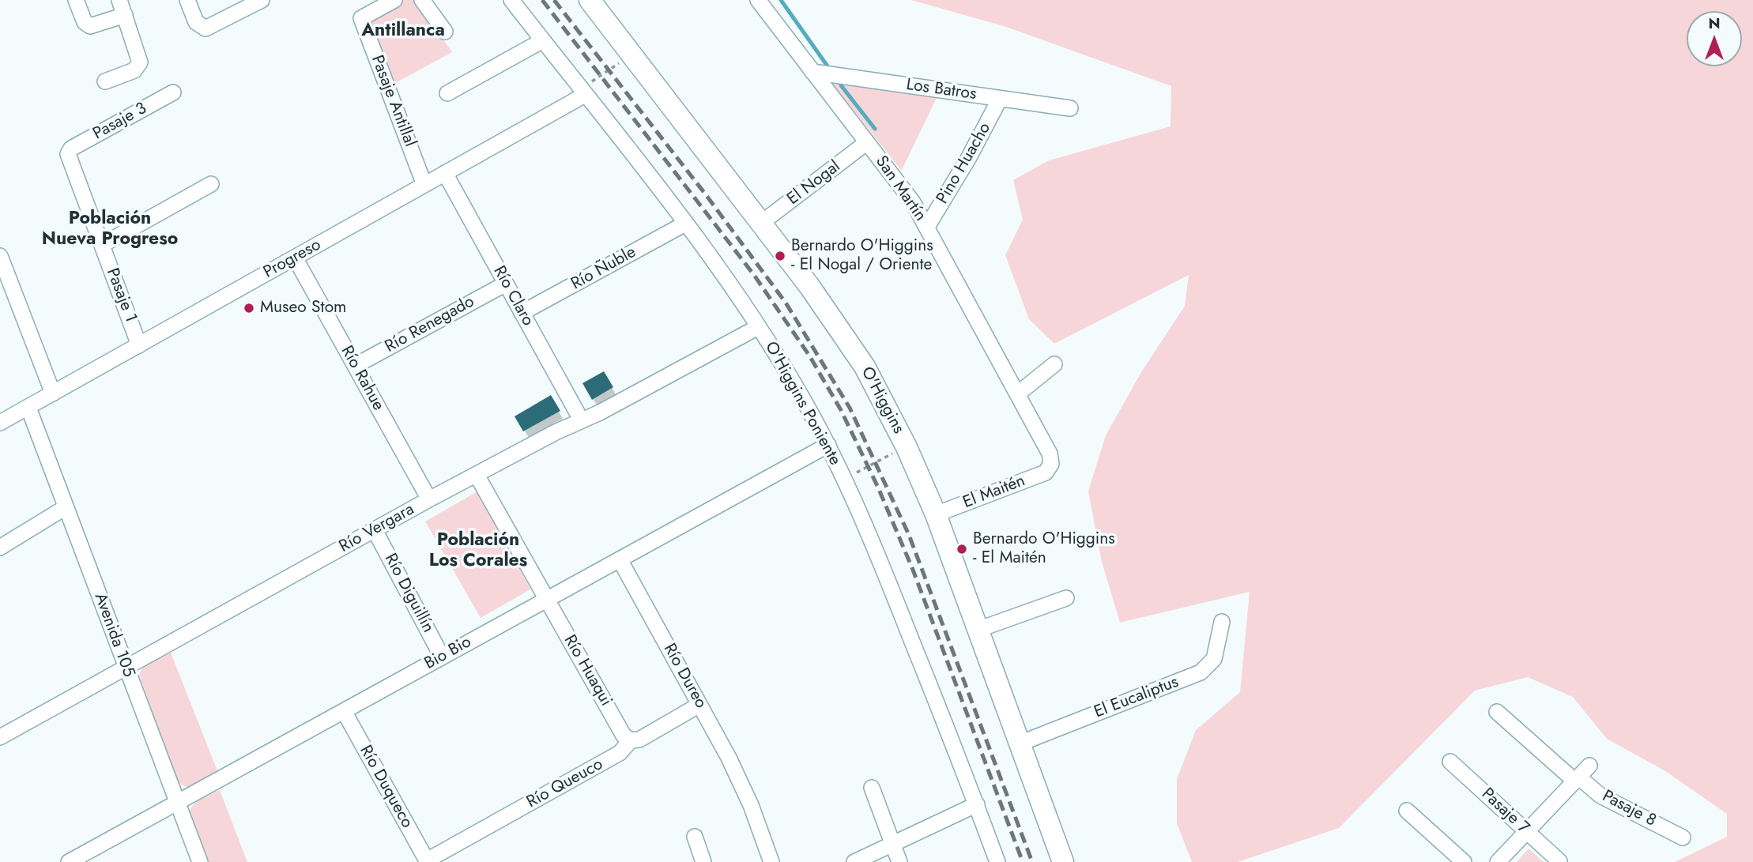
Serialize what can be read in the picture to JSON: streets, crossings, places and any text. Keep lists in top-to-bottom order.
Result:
{
  "streets": {
    "street": [
      "Los Batros",
      "Pasaje Antillal",
      "Pasaje 3",
      "Pino Huacho",
      "El Nogal",
      "San Martín",
      "Progreso",
      "Río Ñuble",
      "Pasaje 1",
      "Río Claro",
      "Río Renegado",
      "Río Rahue",
      "O'Higgins",
      "O'Higgins Poniente",
      "El Maitén",
      "Río Vergara",
      "Río Diguillín",
      "Avenida 105",
      "Bio Bio",
      "Río Huaqui",
      "Río Dureo",
      "El Eucaliptus",
      "Río Queuco",
      "Río Duqueco",
      "Pasaje 8",
      "Pasaje 7"
    ]
  },
  "crossings": [
    ["Los Batros", "Pino Huacho"],
    ["Los Batros", "San Martín"],
    ["Pasaje Antillal", "Progreso"],
    ["Pasaje 3", "Pasaje 1"],
    ["Pino Huacho", "San Martín"],
    ["El Nogal", "San Martín"],
    ["El Nogal", "O'Higgins"],
    ["San Martín", "El Maitén"],
    ["Progreso", "Pasaje 1"],
    ["Progreso", "Río Claro"],
    ["Progreso", "Río Rahue"],
    ["Progreso", "O'Higgins Poniente"],
    ["Progreso", "Avenida 105"],
    ["Río Ñuble", "Río Claro"],
    ["Río Ñuble", "O'Higgins Poniente"],
    ["Río Claro", "Río Renegado"],
    ["Río Claro", "Río Vergara"],
    ["Río Renegado", "Río Rahue"],
    ["Río Rahue", "Río Vergara"],
    ["O'Higgins", "El Maitén"],
    ["O'Higgins", "El Eucaliptus"],
    ["O'Higgins Poniente", "Río Vergara"],
    ["O'Higgins Poniente", "Bio Bio"],
    ["Río Vergara", "Río Diguillín"],
    ["Río Vergara", "Avenida 105"],
    ["Río Vergara", "Río Huaqui"],
    ["Río Diguillín", "Bio Bio"],
    ["Avenida 105", "Bio Bio"],
    ["Bio Bio", "Río Huaqui"],
    ["Bio Bio", "Río Dureo"],
    ["Bio Bio", "Río Duqueco"],
    ["Río Huaqui", "Río Queuco"],
    ["Río Dureo", "Río Queuco"],
    ["Río Queuco", "Río Duqueco"]
  ],
  "districts": ["Antillanca", "Población Nueva Progreso", "Población Los Corales"],
  "places": ["Bernardo O'Higgins - El Nogal / Oriente", "Museo Stom", "Bernardo O'Higgins - El Maitén"],
  "north": "top"
}
